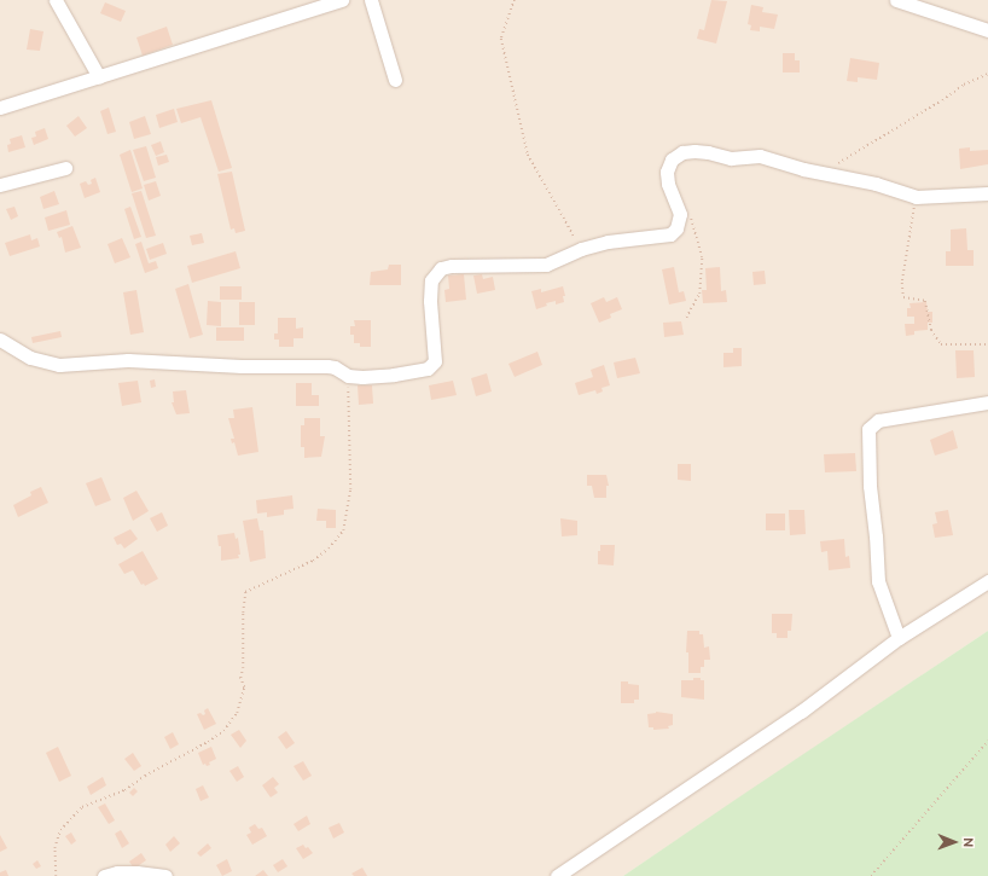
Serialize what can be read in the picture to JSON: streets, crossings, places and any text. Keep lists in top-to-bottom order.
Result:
{
  "north": "right"
}
